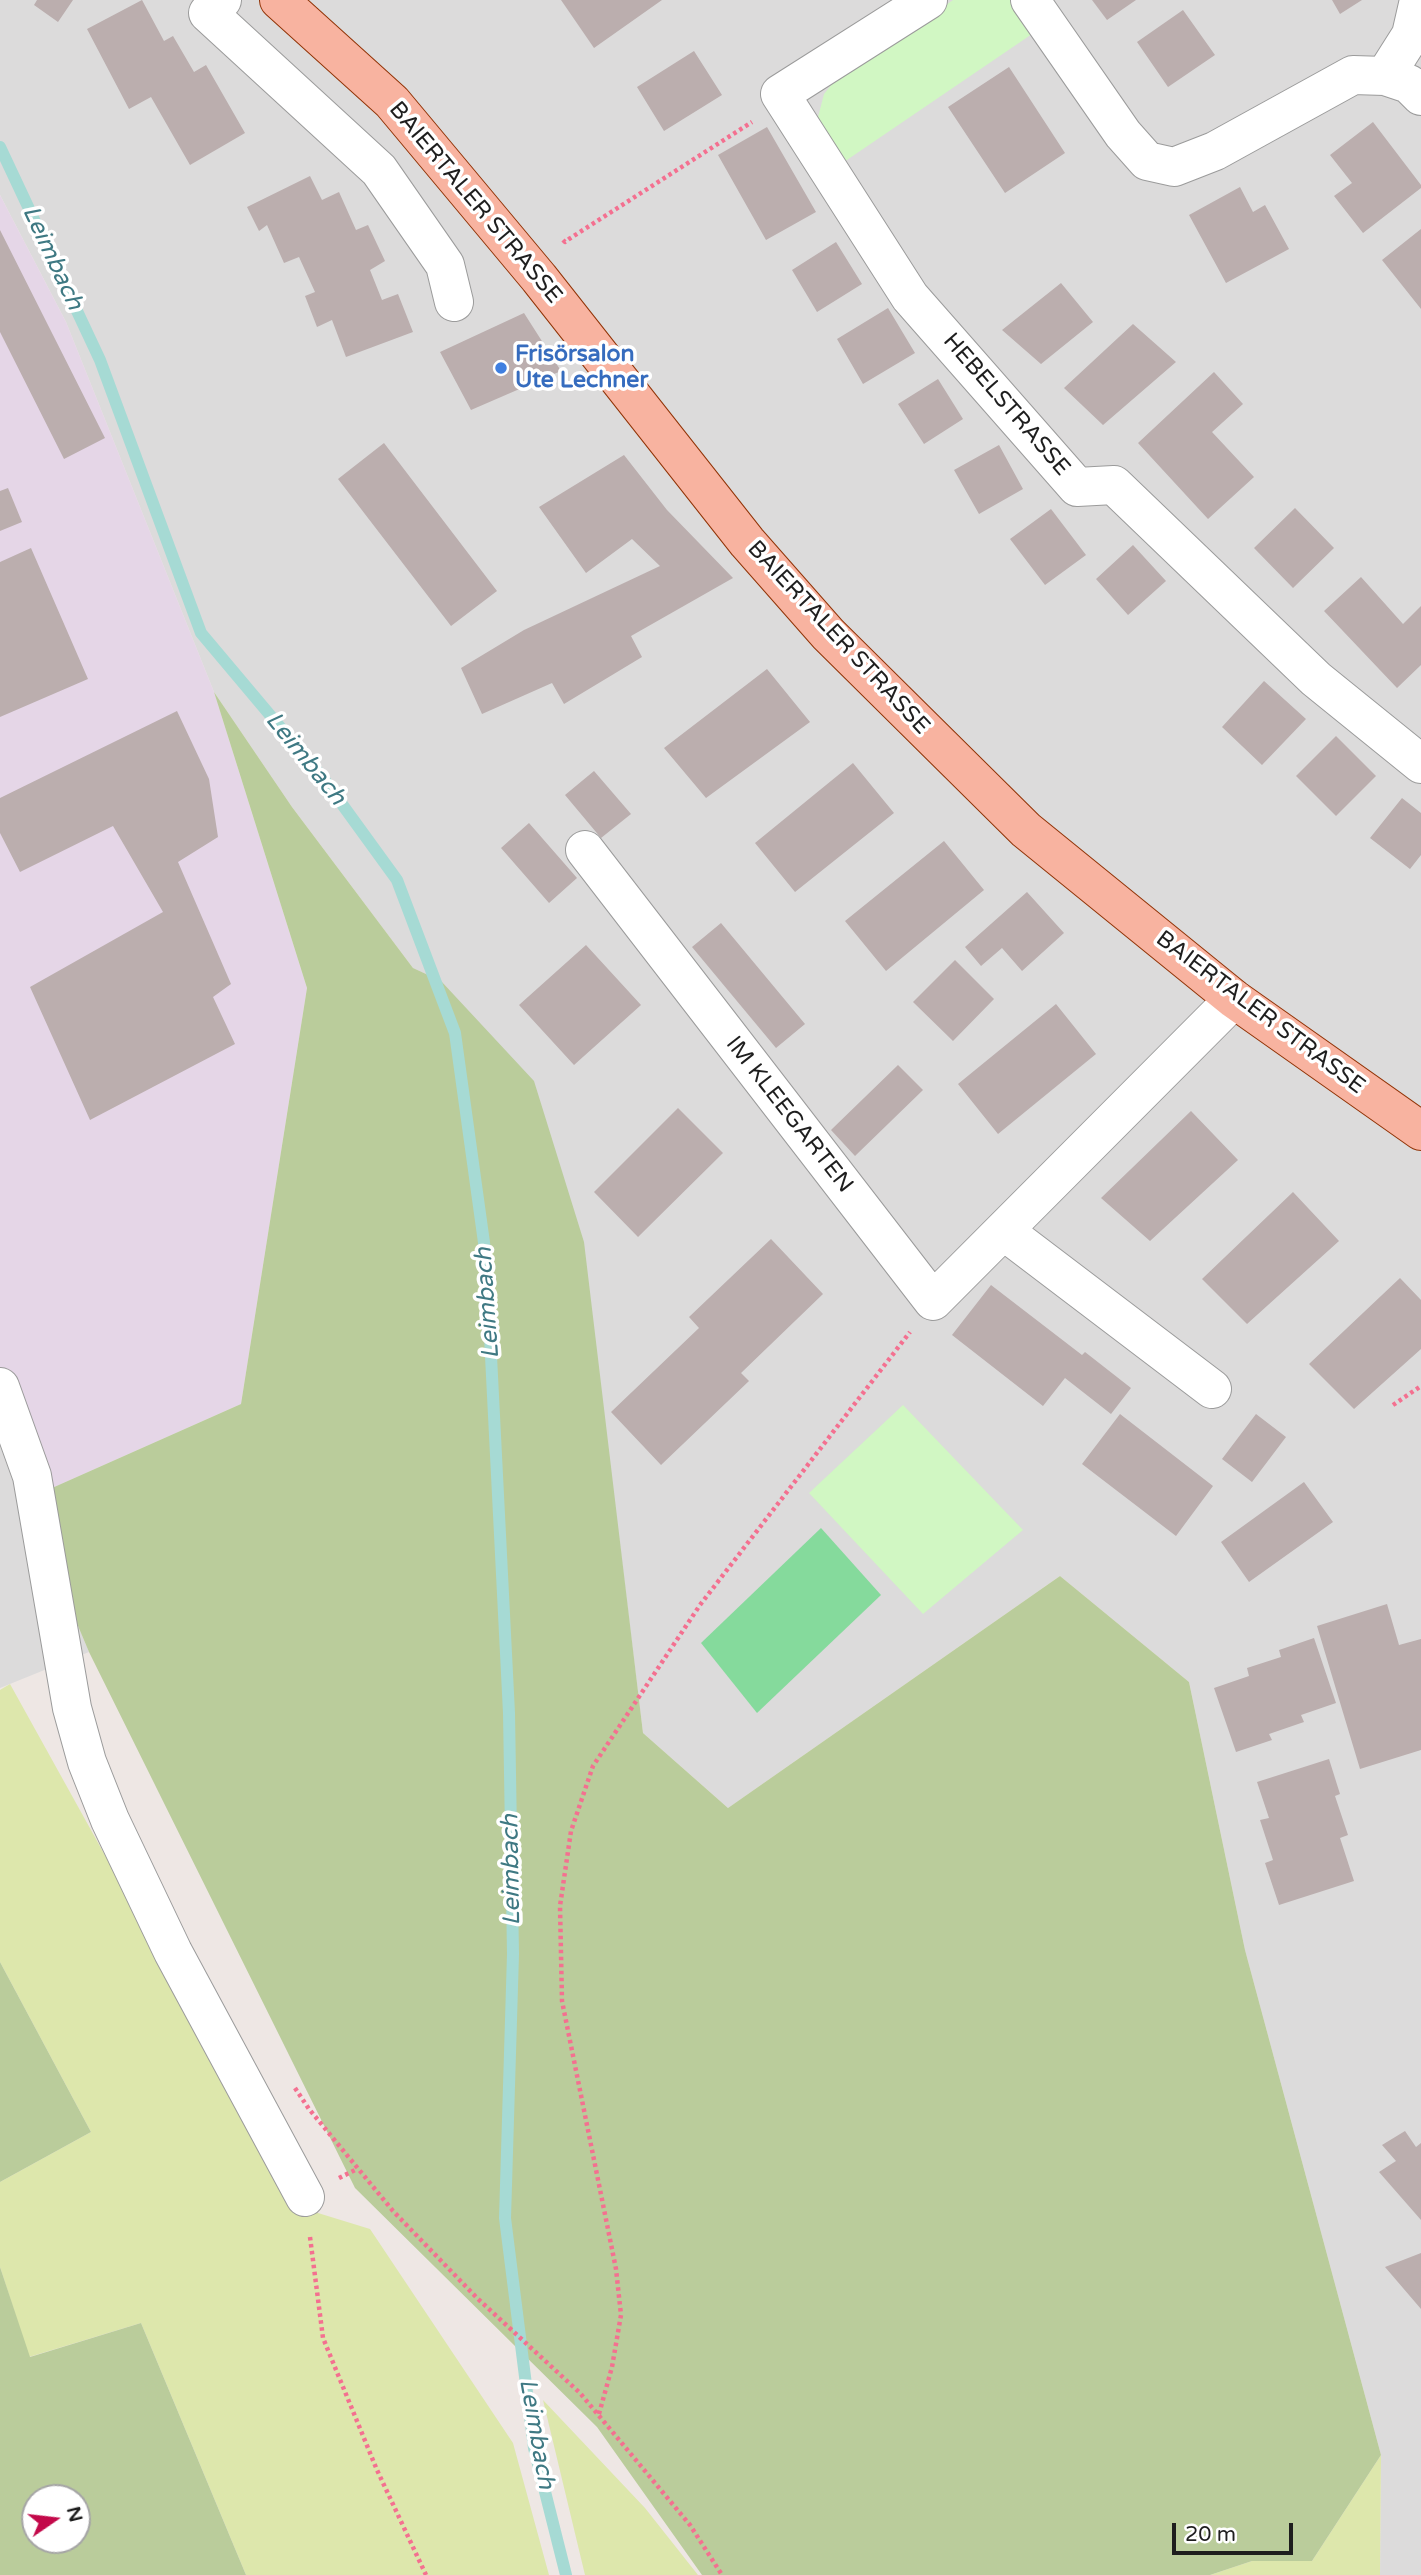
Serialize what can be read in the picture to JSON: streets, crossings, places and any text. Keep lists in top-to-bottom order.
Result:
{
  "streets": {
    "main road": ["BAIERTALER STRASSE"],
    "street": ["HEBELSTRASSE", "IM KLEEGARTEN"]
  },
  "water": ["Leimbach"],
  "places": ["Frisörsalon Ute Lechner"],
  "scale_bar": "20 m",
  "north": "right"
}
